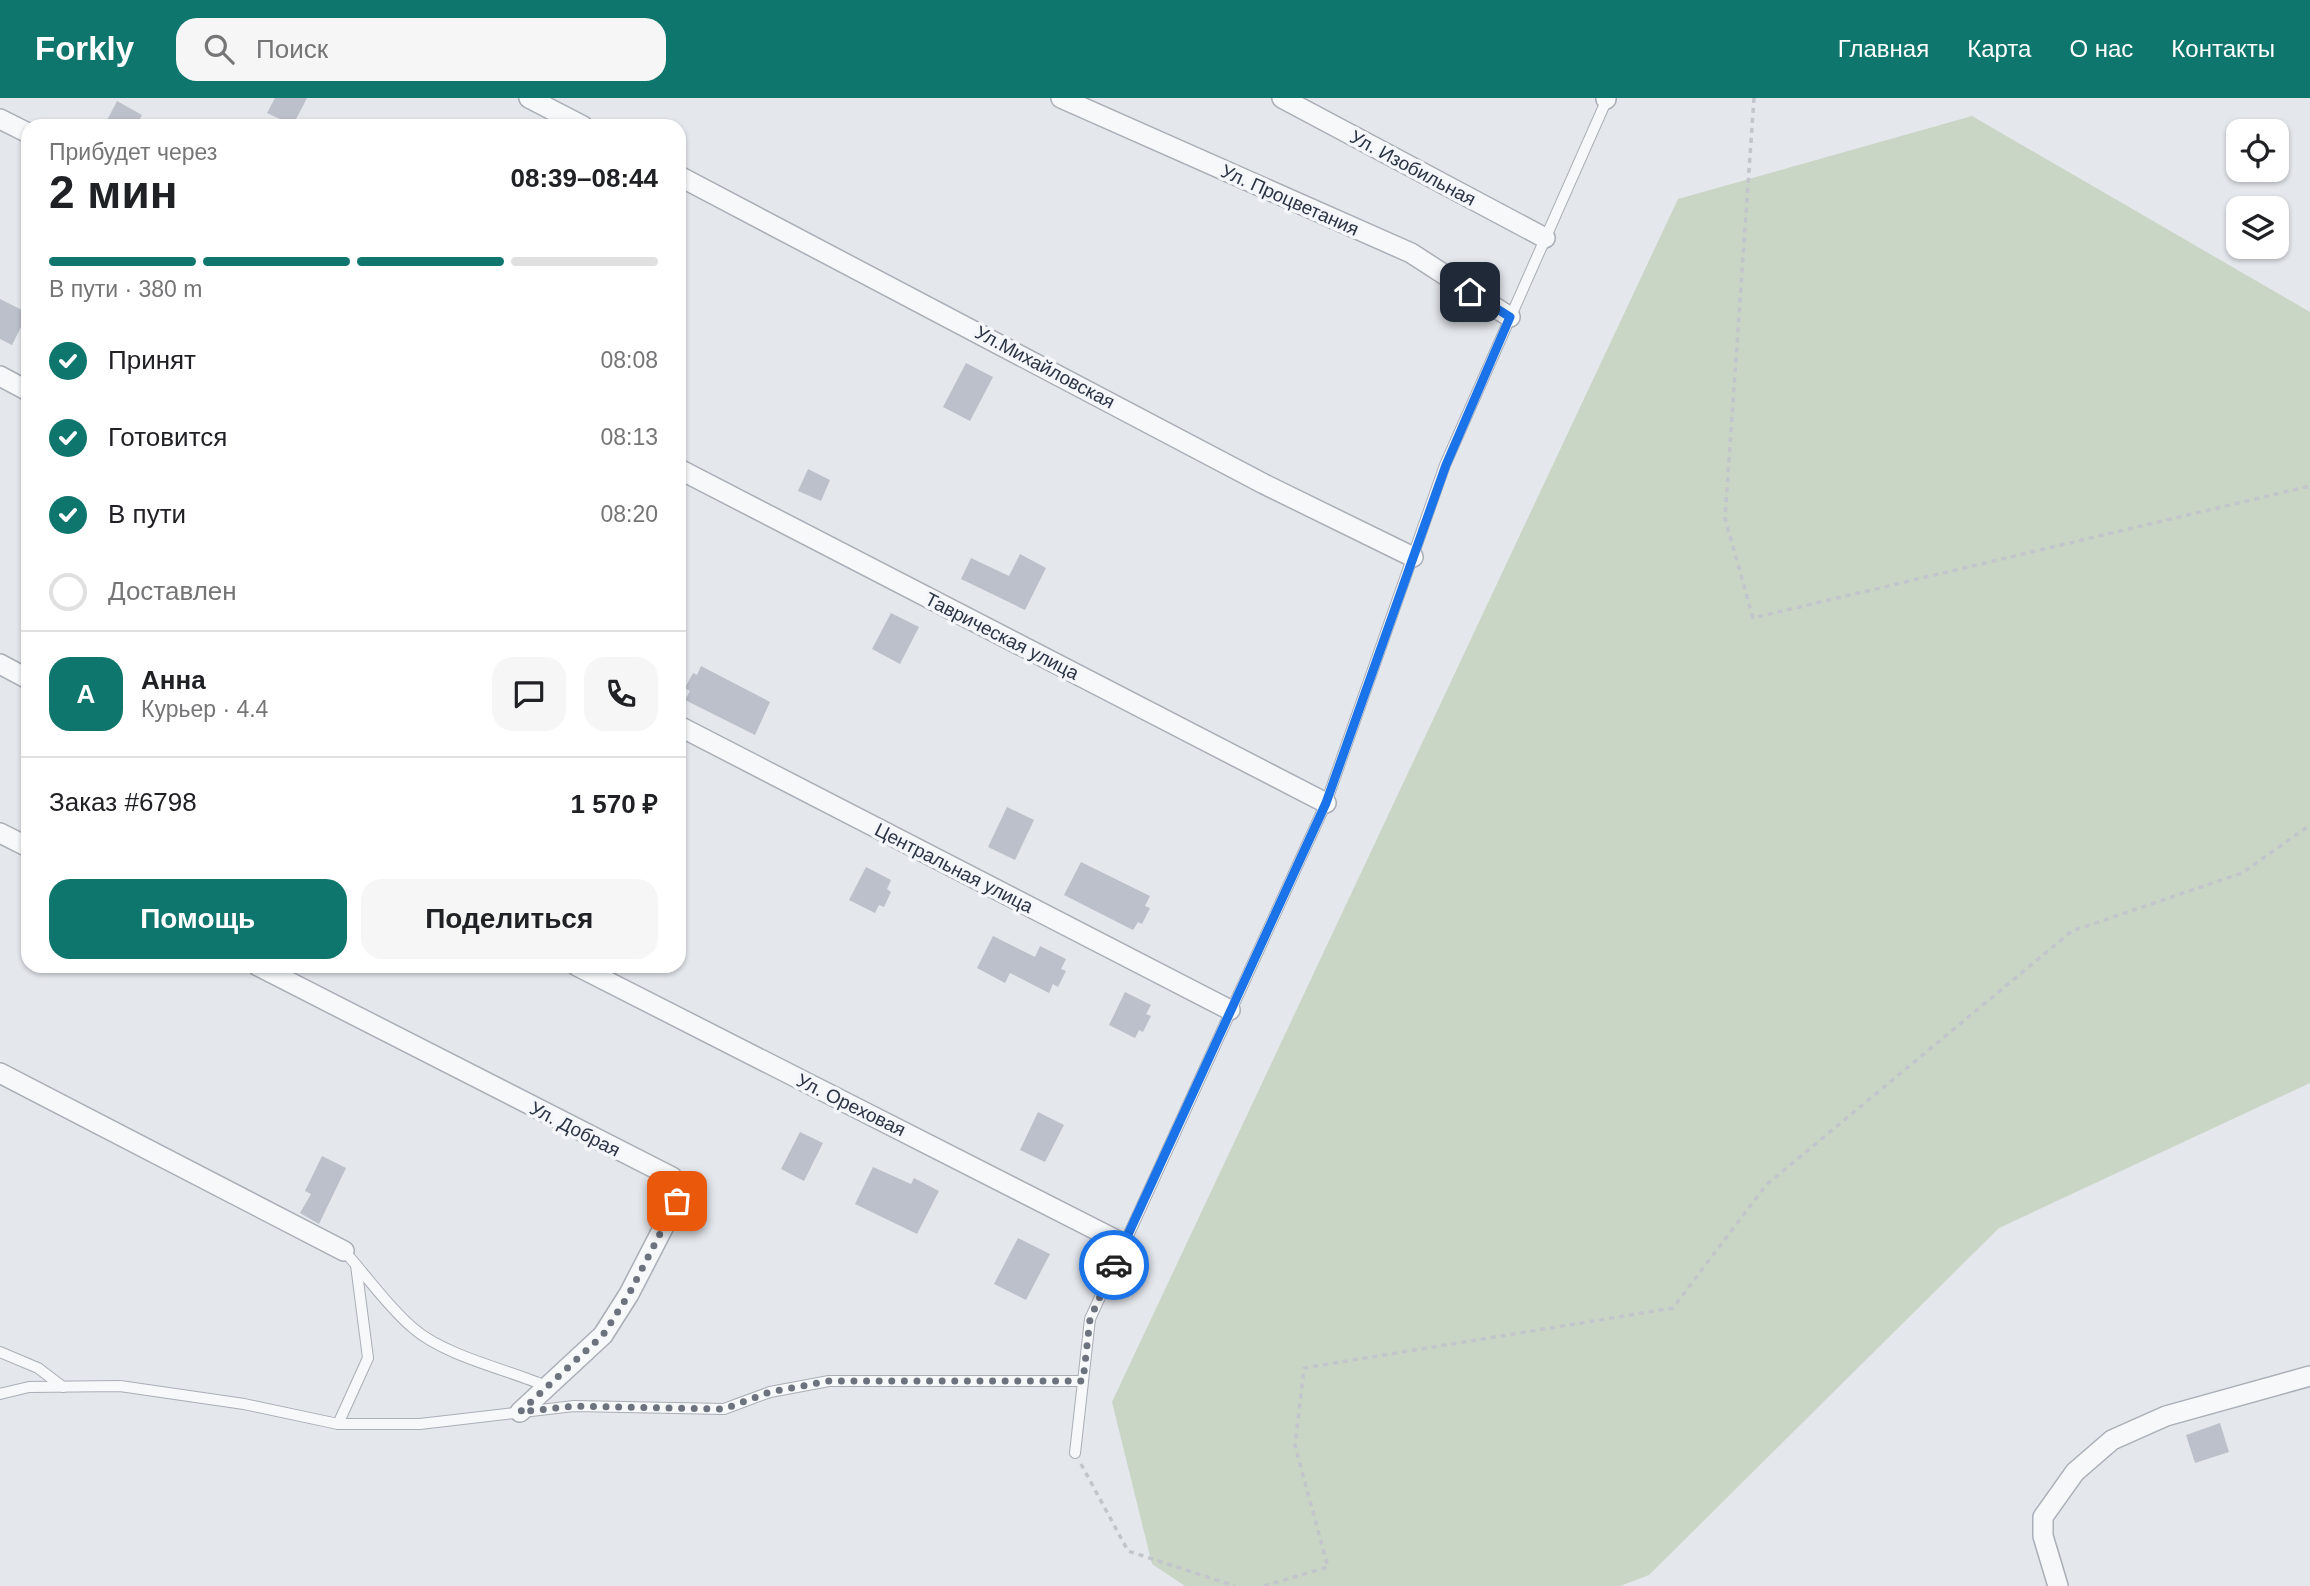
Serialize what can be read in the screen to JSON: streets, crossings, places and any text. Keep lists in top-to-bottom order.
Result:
{
  "streets": {
    "street": [
      "Ул. Изобильная",
      "Ул. Процветания",
      "Ул.Михайловская",
      "Таврическая улица",
      "Центральная улица",
      "Ул. Ореховая",
      "Ул. Добрая"
    ]
  },
  "page": {
    "header": "Forkly",
    "search": "Поиск",
    "nav": [
      "Главная",
      "Карта",
      "О нас",
      "Контакты"
    ],
    "heading": ["2 мин", "Прибудет через", "08:39–08:44"],
    "panel": [
      "Анна",
      "Курьер · 4.4",
      "Заказ #6798",
      "1 570 ₽"
    ],
    "bar": "В пути · 380 m",
    "list": [
      ["Принят", "08:08"],
      ["Готовится", "08:13"],
      ["В пути", "08:20"],
      "Доставлен"
    ],
    "round": "А",
    "buttons": ["Помощь", "Поделиться"]
  }
}
